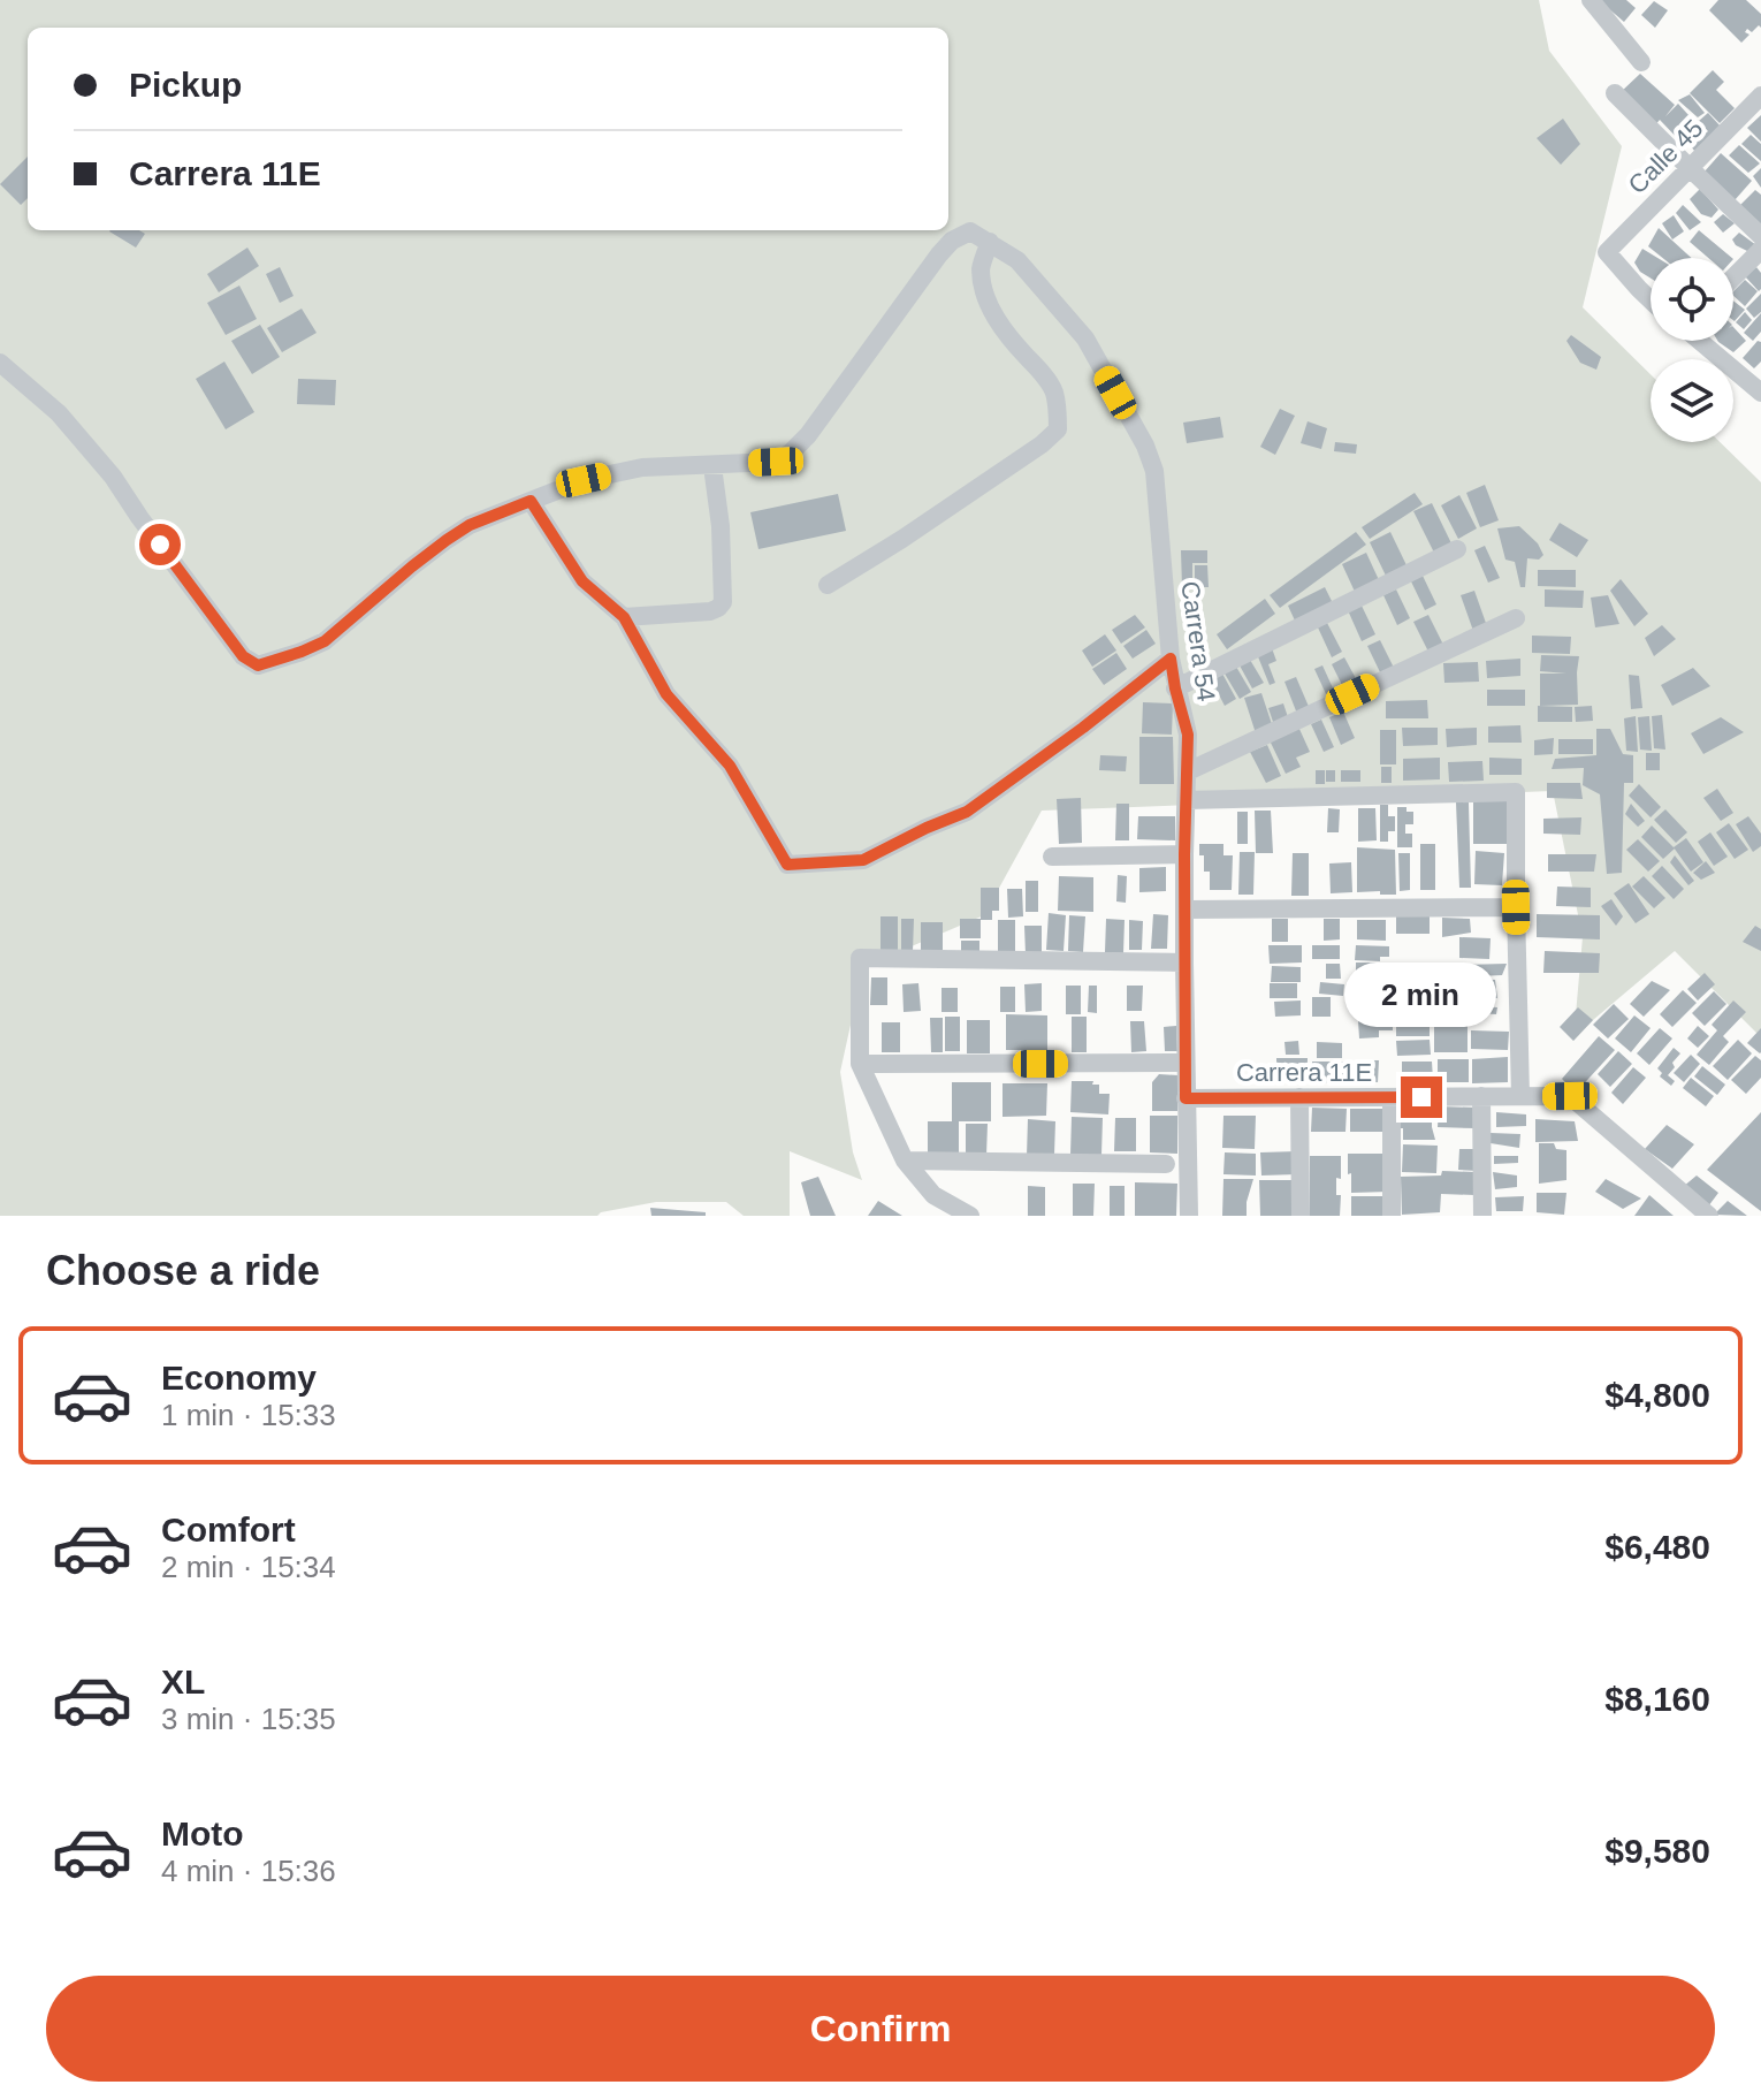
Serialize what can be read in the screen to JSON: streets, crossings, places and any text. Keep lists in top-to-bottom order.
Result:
{
  "streets": {
    "street": ["Calle 45", "Carrera 54", "Carrera 11E"]
  },
  "crossings": [
    ["Carrera 54", "Carrera 11E"]
  ],
  "page": {
    "banner": ["Pickup", "Carrera 11E"],
    "bubble": "2 min",
    "heading": "Choose a ride",
    "list": [
      {
        "name": "Economy",
        "note": "1 min · 15:33",
        "value": "$4,800"
      },
      {
        "name": "Comfort",
        "note": "2 min · 15:34",
        "value": "$6,480"
      },
      {
        "name": "XL",
        "note": "3 min · 15:35",
        "value": "$8,160"
      },
      {
        "name": "Moto",
        "note": "4 min · 15:36",
        "value": "$9,580"
      }
    ],
    "buttons": "Confirm"
  }
}
